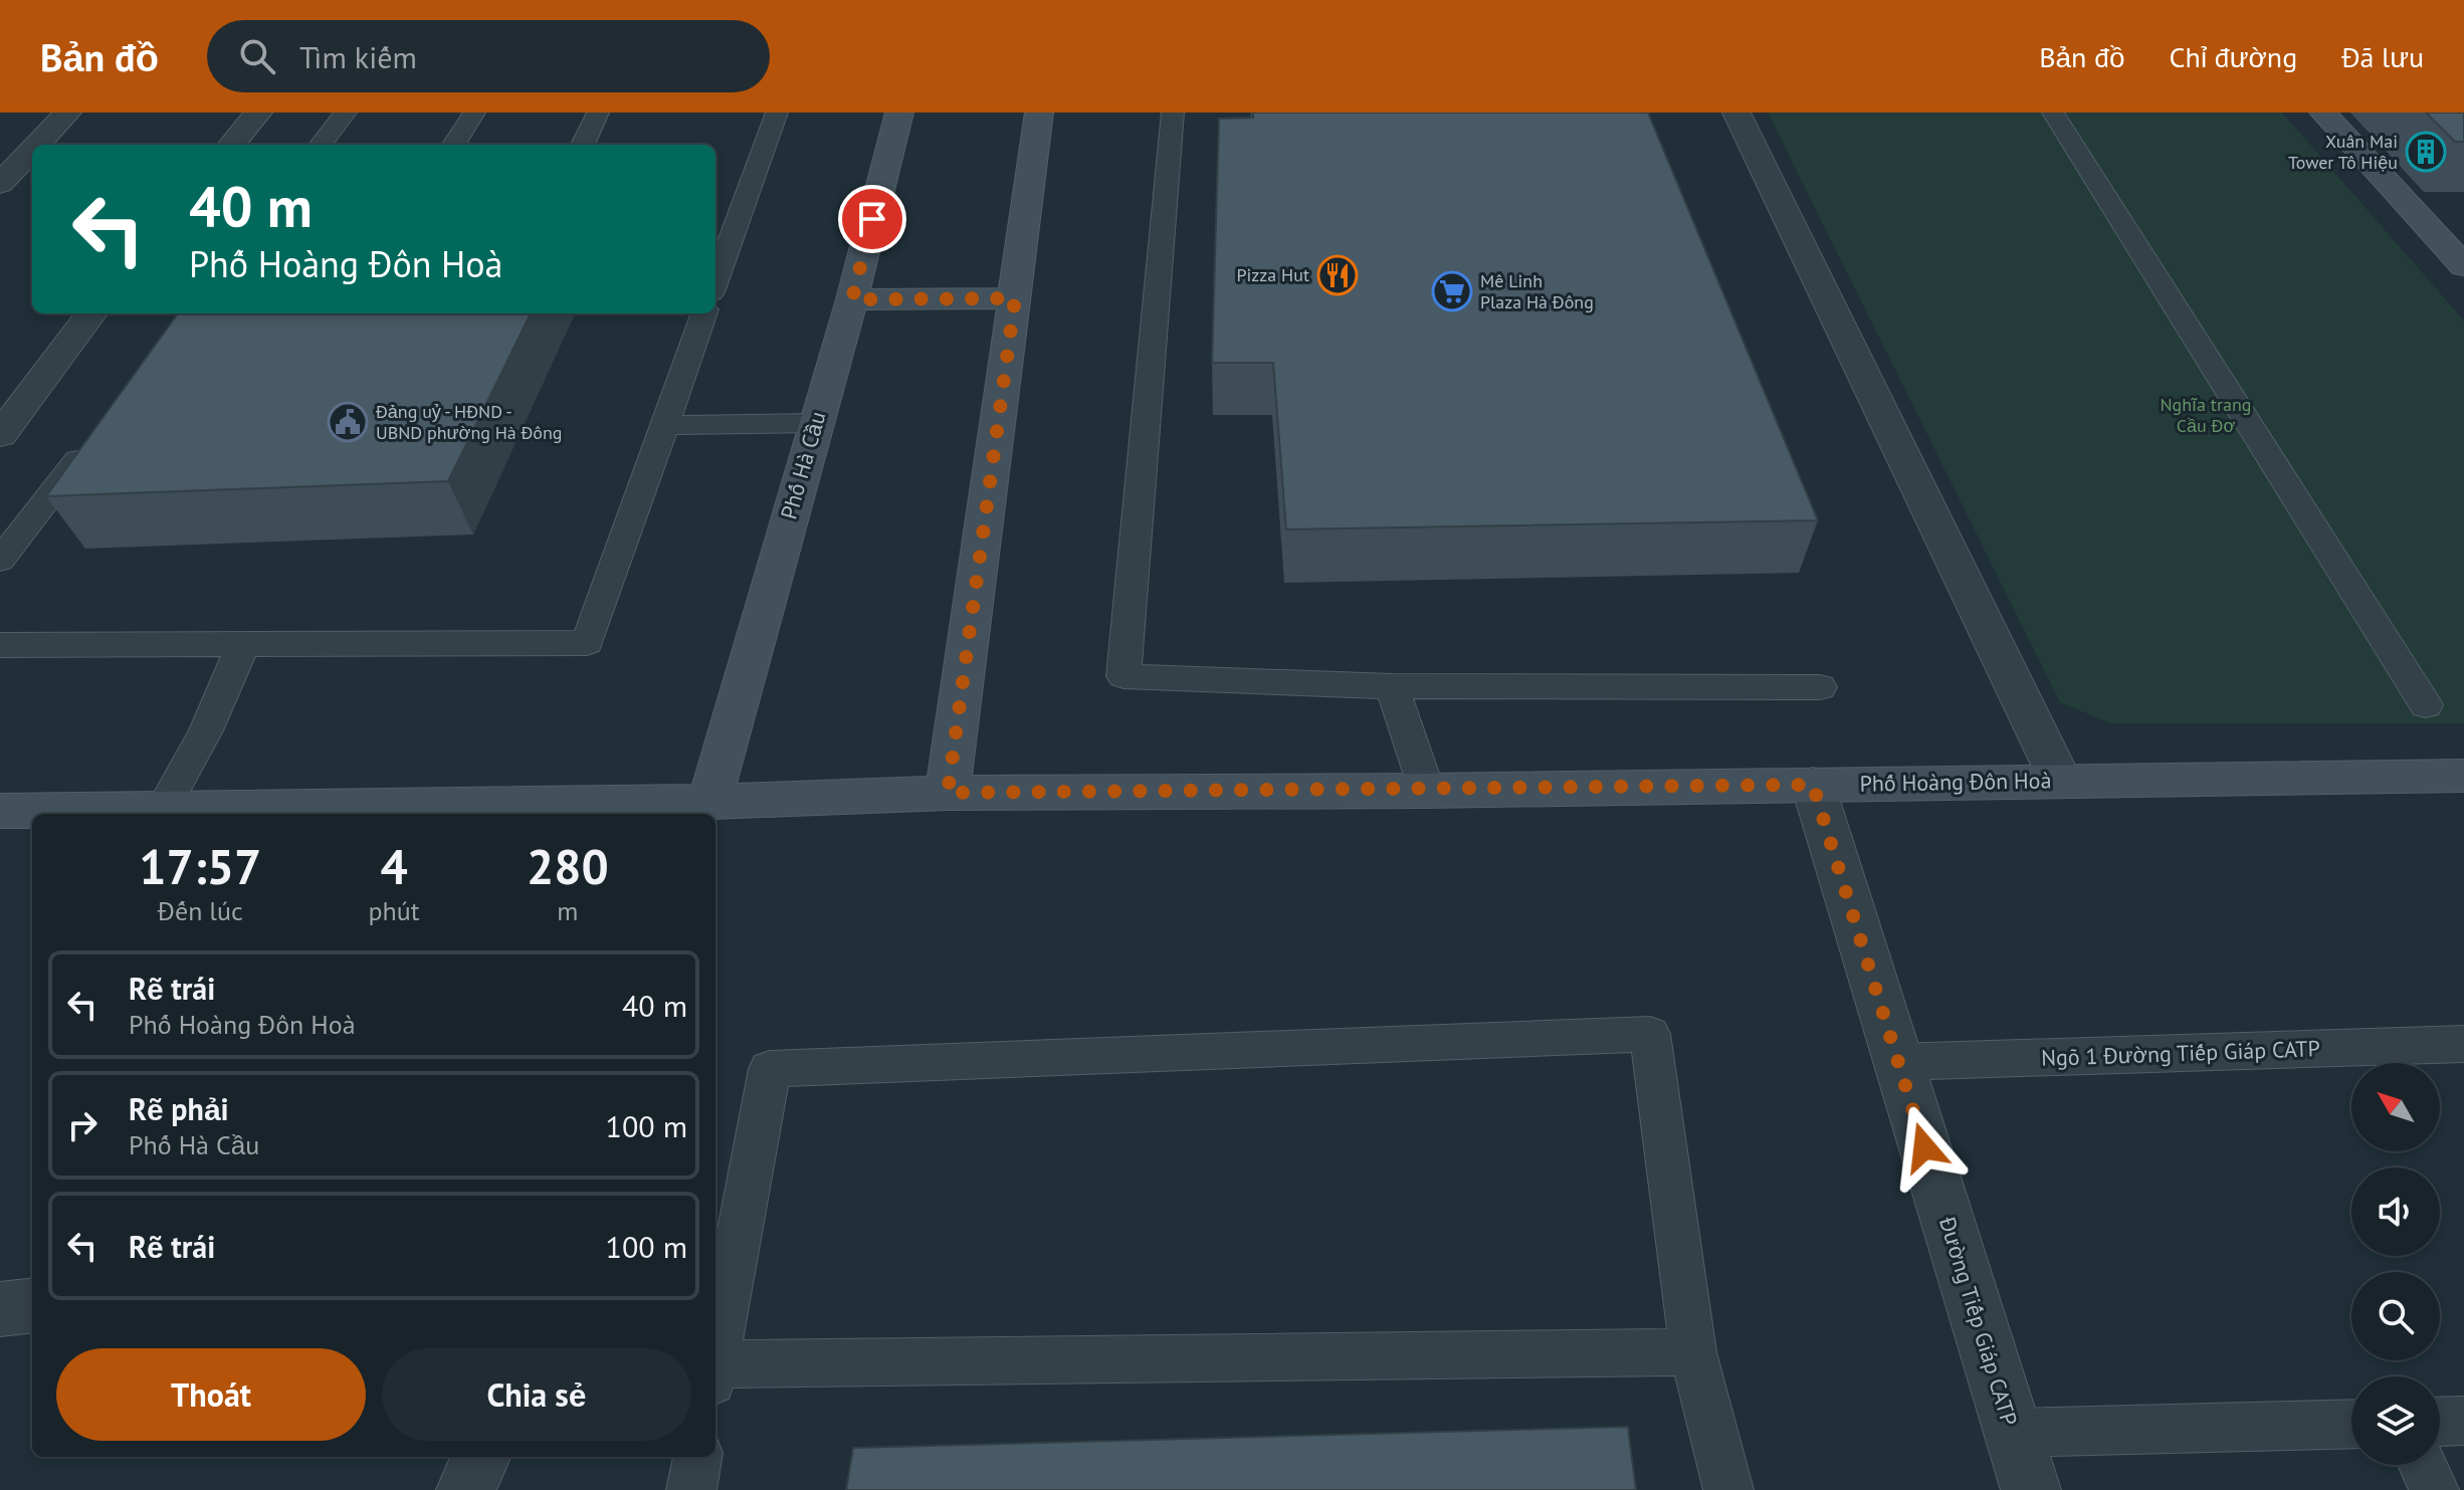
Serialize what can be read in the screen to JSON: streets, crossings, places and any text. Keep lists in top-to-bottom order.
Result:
{
  "streets": {
    "street": ["Phố Hà Cầu", "Phố Hoàng Đôn Hoà", "Đường Tiếp Giáp CATP"],
    "lane": ["Ngõ 1 Đường Tiếp Giáp CATP"]
  },
  "crossings": [
    ["Phố Hà Cầu", "Phố Hoàng Đôn Hoà"],
    ["Phố Hoàng Đôn Hoà", "Đường Tiếp Giáp CATP"],
    ["Ngõ 1 Đường Tiếp Giáp CATP", "Đường Tiếp Giáp CATP"]
  ],
  "parks": ["Nghĩa trang Cầu Đơ"],
  "places": {
    "building": ["Xuân Mai Tower Tô Hiệu"],
    "restaurant": ["Pizza Hut"],
    "supermarket": ["Mê Linh Plaza Hà Đông"],
    "public building": ["Đảng uỷ - HĐND - UBND phường Hà Đông"]
  },
  "north": "top left",
  "page": {
    "header": "Bản đồ",
    "search": "Tìm kiếm",
    "nav": ["Bản đồ", "Chỉ đường", "Đã lưu"],
    "turn": ["40 m", "Phố Hoàng Đôn Hoà"],
    "eta": [
      "17:57",
      "Đến lúc",
      "4",
      "phút",
      "280",
      "m"
    ],
    "list": [
      {
        "name": "Rẽ trái",
        "note": "Phố Hoàng Đôn Hoà",
        "value": "40 m"
      },
      {
        "name": "Rẽ phải",
        "note": "Phố Hà Cầu",
        "value": "100 m"
      },
      {
        "name": "Rẽ trái",
        "value": "100 m"
      }
    ],
    "buttons": ["Thoát", "Chia sẻ"]
  }
}
